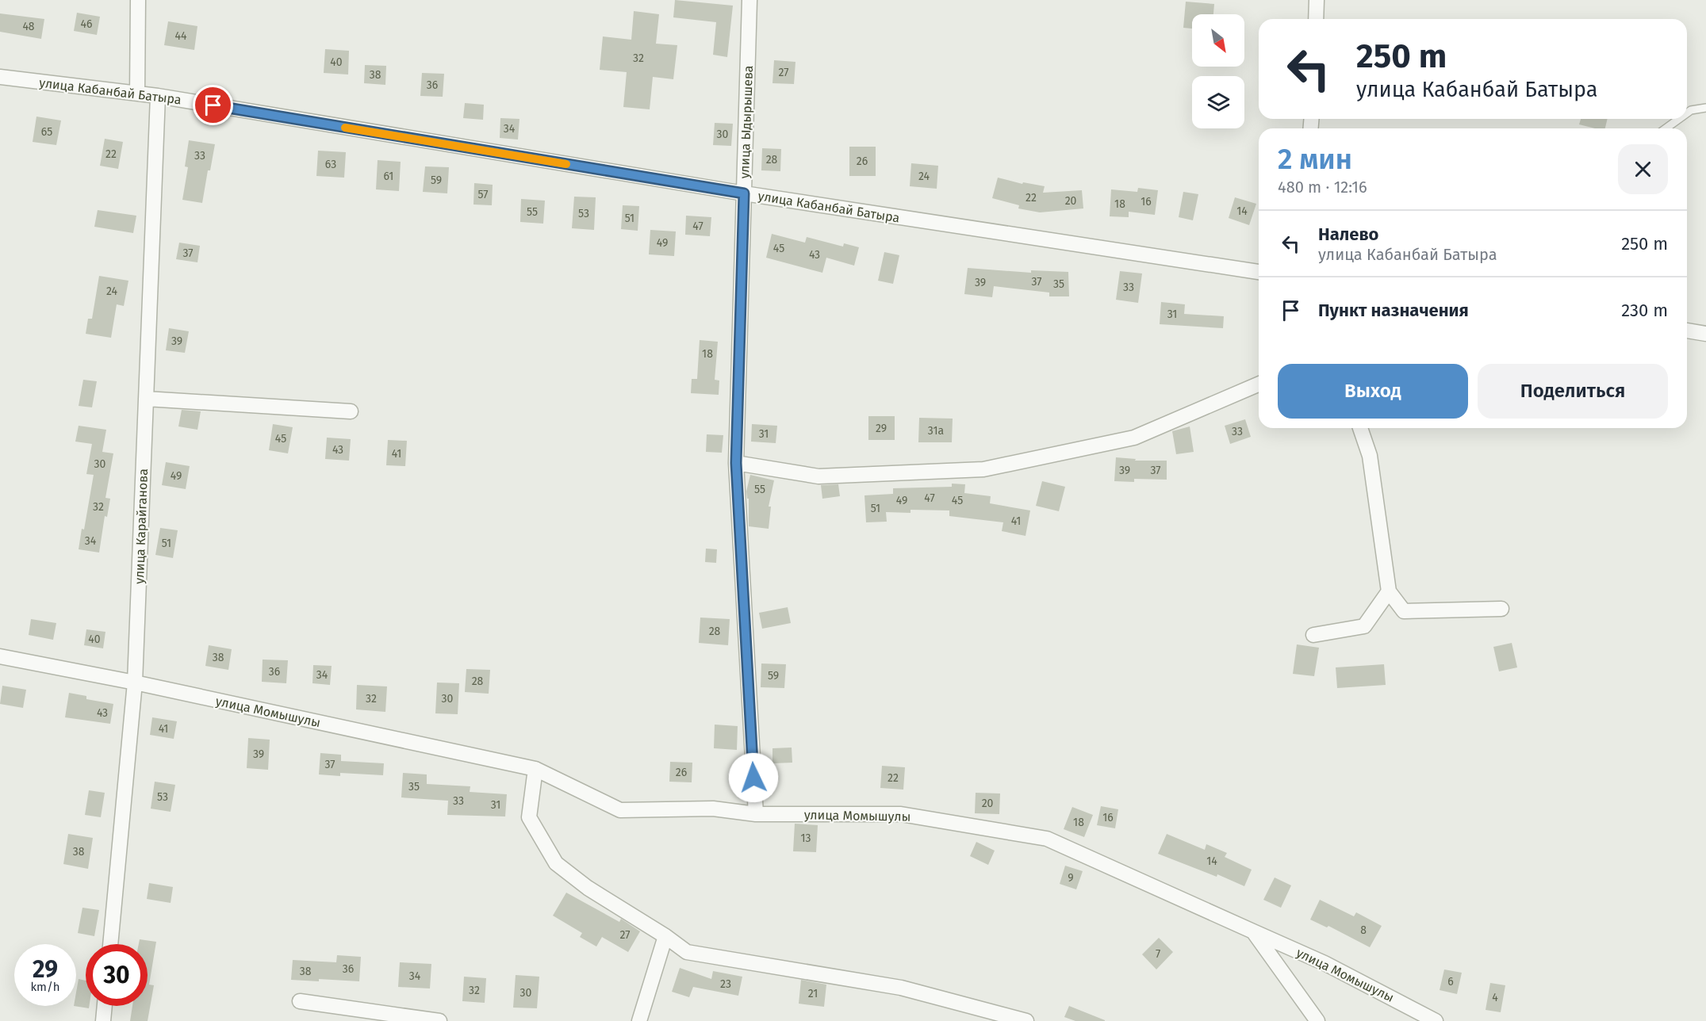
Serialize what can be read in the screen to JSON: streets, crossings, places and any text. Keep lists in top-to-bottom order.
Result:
{
  "streets": {
    "street": [
      "улица Кабанбай Батыра",
      "улица Ыдырышева",
      "улица Карайганова",
      "улица Момышулы"
    ]
  },
  "crossings": [
    ["улица Кабанбай Батыра", "улица Ыдырышева"],
    ["улица Кабанбай Батыра", "улица Карайганова"],
    ["улица Ыдырышева", "улица Момышулы"],
    ["улица Карайганова", "улица Момышулы"]
  ],
  "house_numbers": [
    "46",
    "48",
    "44",
    "32",
    "40",
    "27",
    "38",
    "36",
    "34",
    "65",
    "30",
    "22",
    "33",
    "28",
    "26",
    "63",
    "61",
    "24",
    "59",
    "57",
    "22",
    "20",
    "16",
    "18",
    "14",
    "55",
    "53",
    "51",
    "47",
    "49",
    "45",
    "37",
    "43",
    "37",
    "39",
    "35",
    "33",
    "24",
    "31",
    "39",
    "18",
    "29",
    "31а",
    "33",
    "31",
    "45",
    "43",
    "41",
    "30",
    "39",
    "37",
    "49",
    "55",
    "47",
    "49",
    "45",
    "32",
    "51",
    "41",
    "34",
    "51",
    "28",
    "40",
    "38",
    "36",
    "34",
    "59",
    "28",
    "32",
    "30",
    "43",
    "41",
    "39",
    "37",
    "26",
    "22",
    "35",
    "53",
    "33",
    "20",
    "31",
    "16",
    "18",
    "13",
    "38",
    "14",
    "9",
    "8",
    "27",
    "7",
    "36",
    "38",
    "34",
    "6",
    "23",
    "32",
    "30",
    "21",
    "4"
  ],
  "north": "bottom right",
  "page": {
    "turn": ["250 m", "улица Кабанбай Батыра"],
    "heading": ["2 мин", "480 m · 12:16"],
    "list": [
      {
        "name": "Налево",
        "note": "улица Кабанбай Батыра",
        "value": "250 m"
      },
      {
        "name": "Пункт назначения",
        "value": "230 m"
      }
    ],
    "buttons": ["Выход", "Поделиться"],
    "speed": "29 km/h",
    "limit": "30"
  }
}
